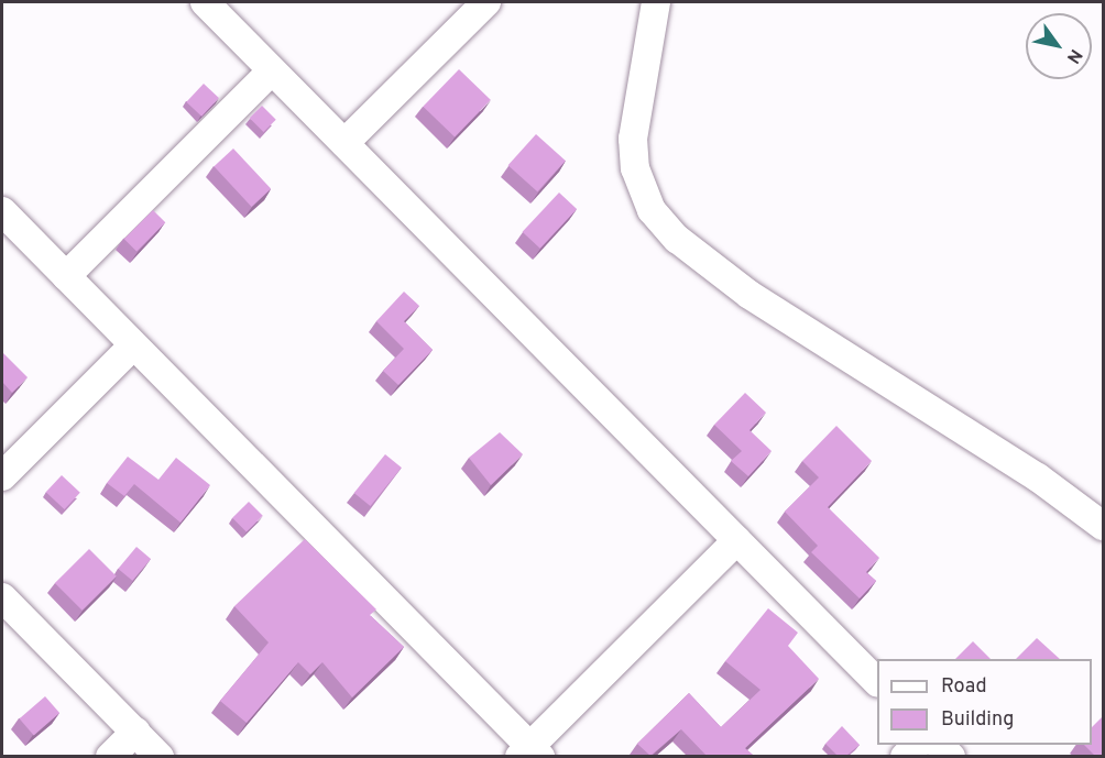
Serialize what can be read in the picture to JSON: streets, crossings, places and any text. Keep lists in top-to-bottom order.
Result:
{
  "legend": ["Road", "Building"],
  "north": "bottom right"
}
